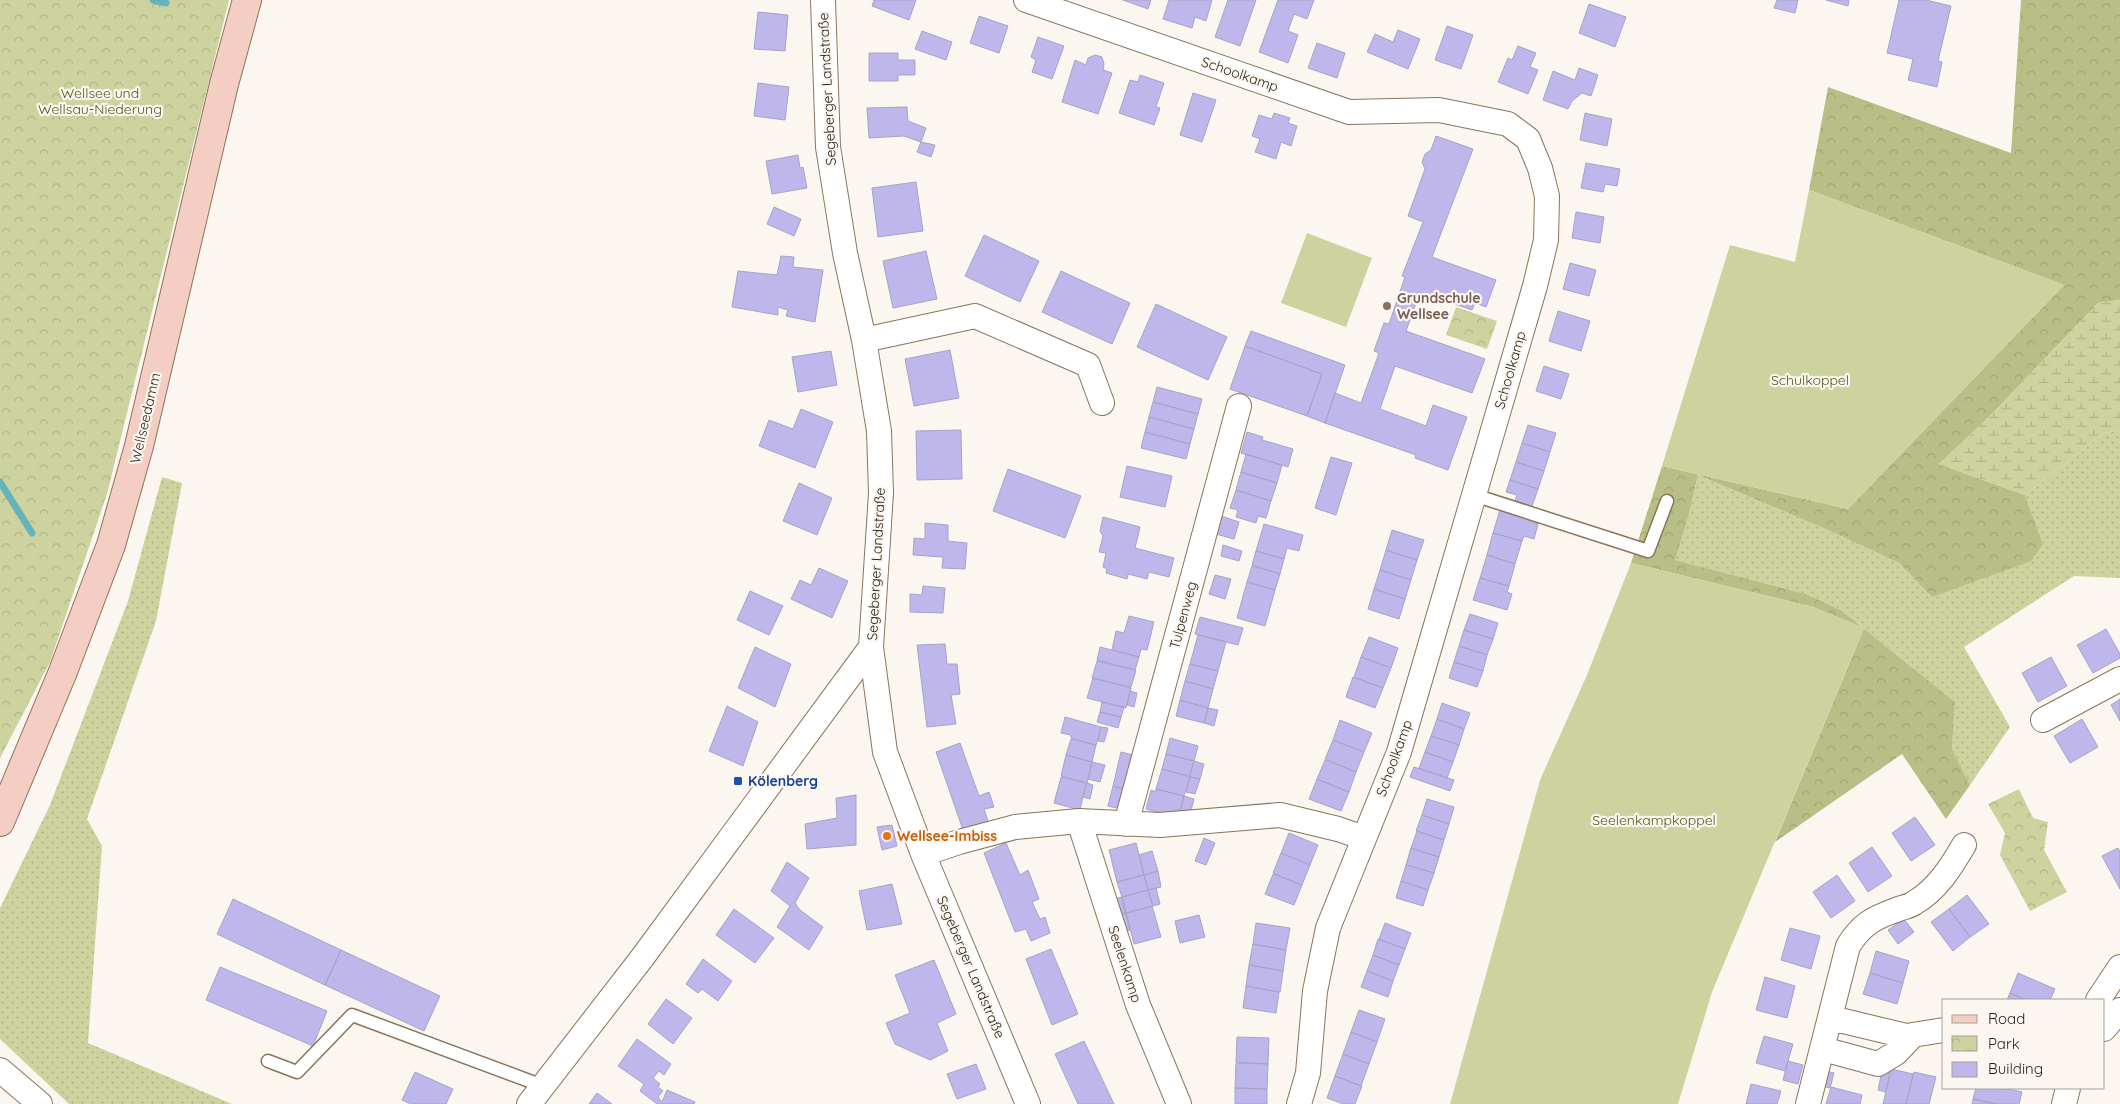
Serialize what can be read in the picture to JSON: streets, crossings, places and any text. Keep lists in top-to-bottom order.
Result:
{
  "streets": {
    "main road": ["Wellseedamm"],
    "street": [
      "Schoolkamp",
      "Segeberger Landstraße",
      "Tulpenweg",
      "Seelenkamp"
    ]
  },
  "parks": ["Wellsee und Wellsau-Niederung", "Schulkoppel", "Seelenkampkoppel"],
  "places": {
    "other": ["Grundschule Wellsee", "Wellsee-Imbiss"],
    "transit": ["Kölenberg"]
  },
  "legend": ["Road", "Park", "Building"]
}
